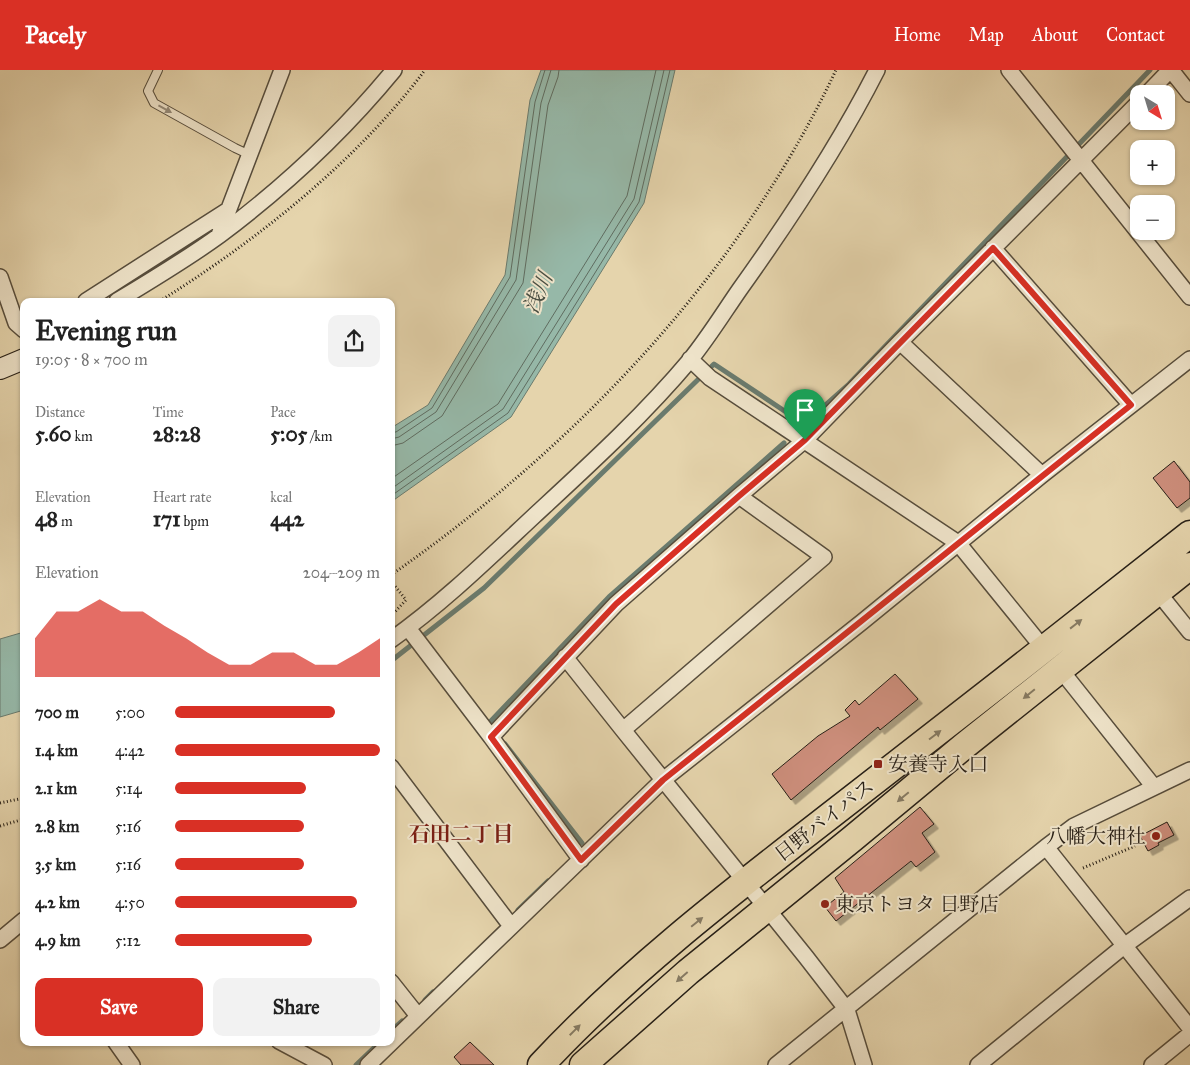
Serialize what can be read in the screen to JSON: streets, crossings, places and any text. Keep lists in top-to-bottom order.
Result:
{
  "streets": {
    "highway": ["日野バイパス"]
  },
  "districts": ["石田二丁目"],
  "water": ["浅川"],
  "places": {
    "transit": ["安養寺入口"],
    "other": ["八幡大神社", "東京トヨタ 日野店"]
  },
  "north": "bottom right",
  "page": {
    "header": "Pacely",
    "nav": [
      "Home",
      "Map",
      "About",
      "Contact"
    ],
    "map_buttons": ["+", "−"],
    "heading": ["Evening run", "19:05 · 8 × 700 m"],
    "stats": [
      ["Distance", "5.60 km"],
      ["Time", "28:28"],
      ["Pace", "5:05 /km"],
      ["Elevation", "48 m"],
      ["Heart rate", "171 bpm"],
      ["kcal", "442"]
    ],
    "chart": ["Elevation", "204–209 m"],
    "list": [
      {
        "name": "700 m",
        "note": "5:00"
      },
      {
        "name": "1.4 km",
        "note": "4:42"
      },
      {
        "name": "2.1 km",
        "note": "5:14"
      },
      {
        "name": "2.8 km",
        "note": "5:16"
      },
      {
        "name": "3.5 km",
        "note": "5:16"
      },
      {
        "name": "4.2 km",
        "note": "4:50"
      },
      {
        "name": "4.9 km",
        "note": "5:12"
      }
    ],
    "buttons": ["Save", "Share"]
  }
}
